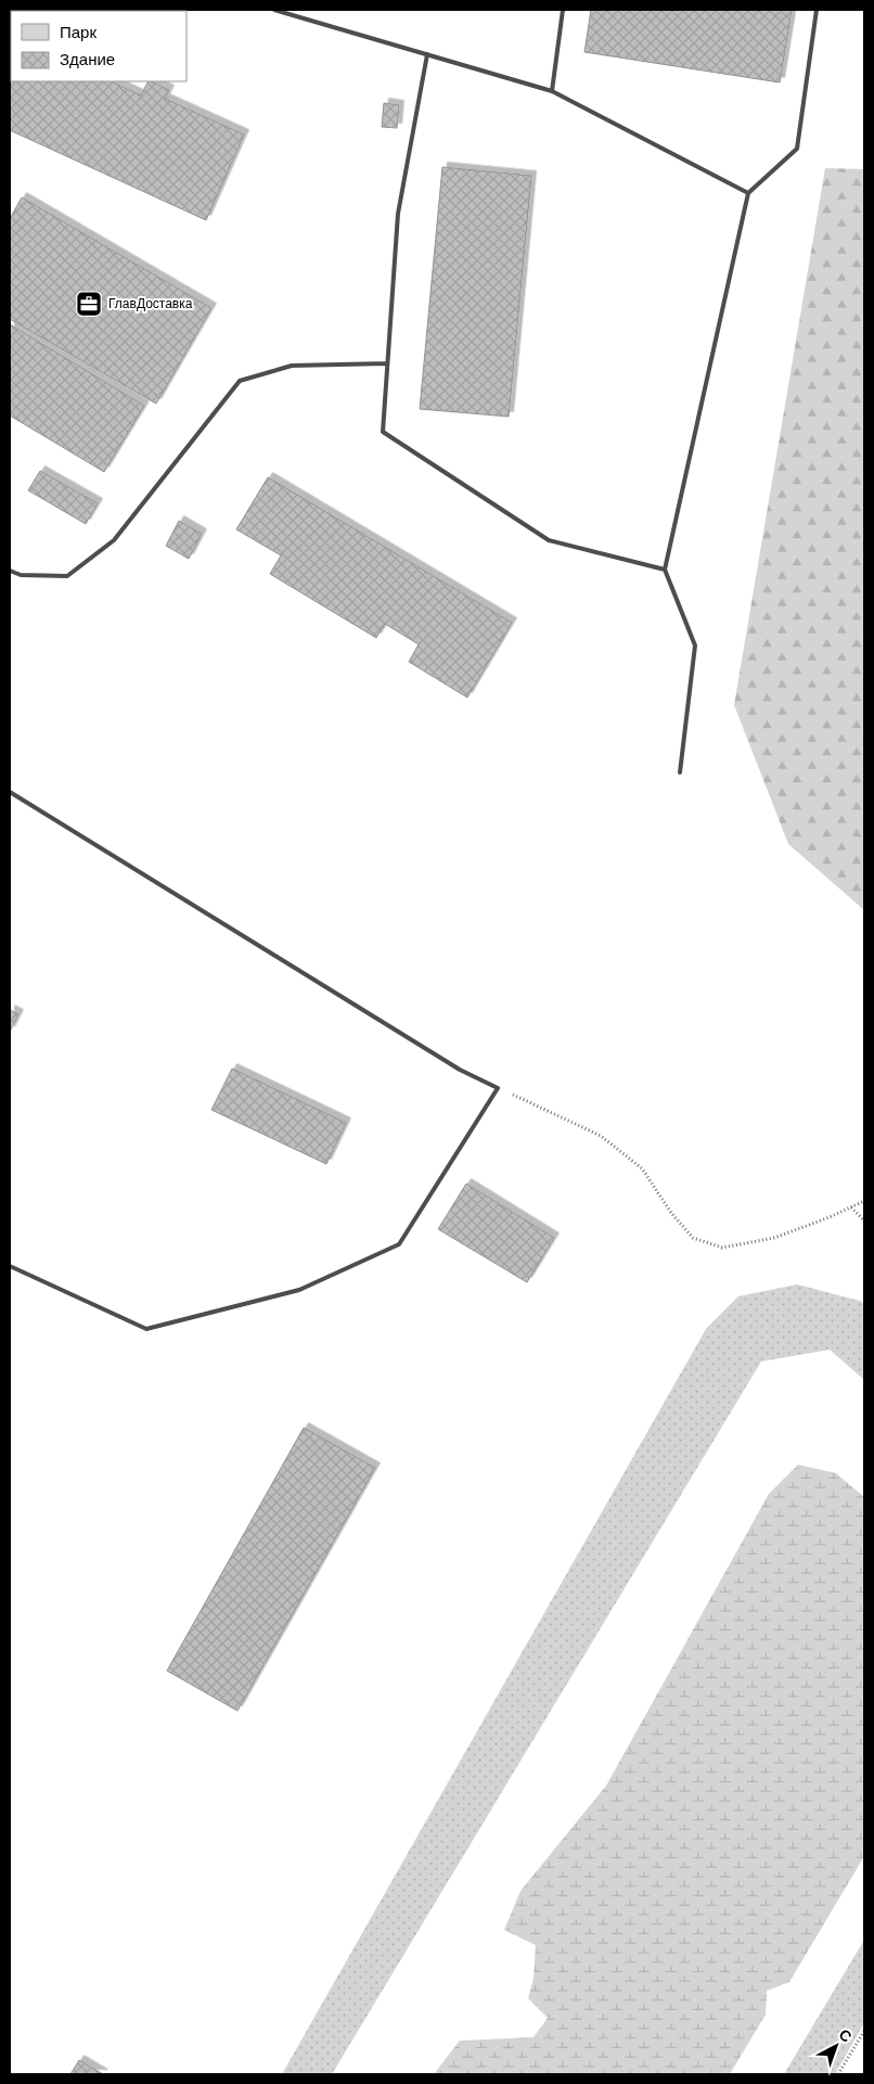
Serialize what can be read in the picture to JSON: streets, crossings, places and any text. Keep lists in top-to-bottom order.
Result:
{
  "places": {
    "office": ["ГлавДоставка"]
  },
  "legend": ["Парк", "Здание"],
  "north": "top right"
}
